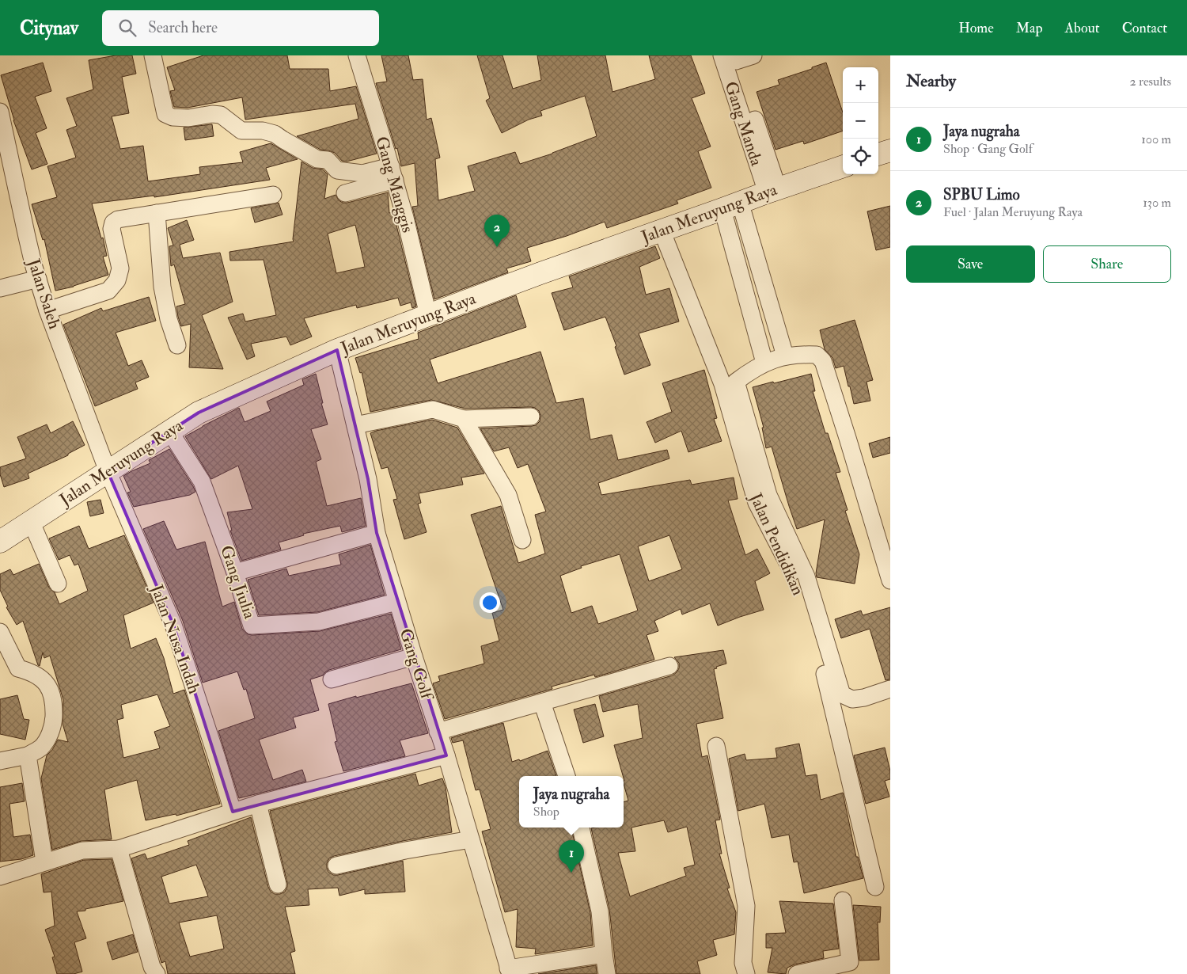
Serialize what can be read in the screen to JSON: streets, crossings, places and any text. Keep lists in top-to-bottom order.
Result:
{
  "streets": {
    "main road": ["Jalan Meruyung Raya"],
    "street": [
      "Gang Manda",
      "Gang Manggis",
      "Jalan Saleh",
      "Jalan Pendidikan",
      "Gang Jiulia",
      "Jalan Nusa Indah",
      "Gang Golf"
    ]
  },
  "crossings": [
    ["Gang Manda", "Jalan Meruyung Raya"],
    ["Gang Manggis", "Jalan Meruyung Raya"],
    ["Jalan Meruyung Raya", "Jalan Saleh"],
    ["Jalan Meruyung Raya", "Jalan Pendidikan"],
    ["Jalan Meruyung Raya", "Gang Jiulia"],
    ["Jalan Meruyung Raya", "Jalan Nusa Indah"],
    ["Jalan Meruyung Raya", "Gang Golf"],
    ["Jalan Saleh", "Jalan Nusa Indah"],
    ["Gang Jiulia", "Gang Golf"]
  ],
  "page": {
    "header": "Citynav",
    "search": "Search here",
    "nav": [
      "Home",
      "Map",
      "About",
      "Contact"
    ],
    "heading": ["Nearby", "2 results"],
    "map_buttons": ["+", "−"],
    "list": [
      {
        "mark": "1",
        "name": "Jaya nugraha",
        "note": "Shop · Gang Golf",
        "value": "100 m"
      },
      {
        "mark": "2",
        "name": "SPBU Limo",
        "note": "Fuel · Jalan Meruyung Raya",
        "value": "130 m"
      }
    ],
    "pins": ["2", "1"],
    "buttons": ["Save", "Share"],
    "popup": ["Jaya nugraha", "Shop"]
  }
}
